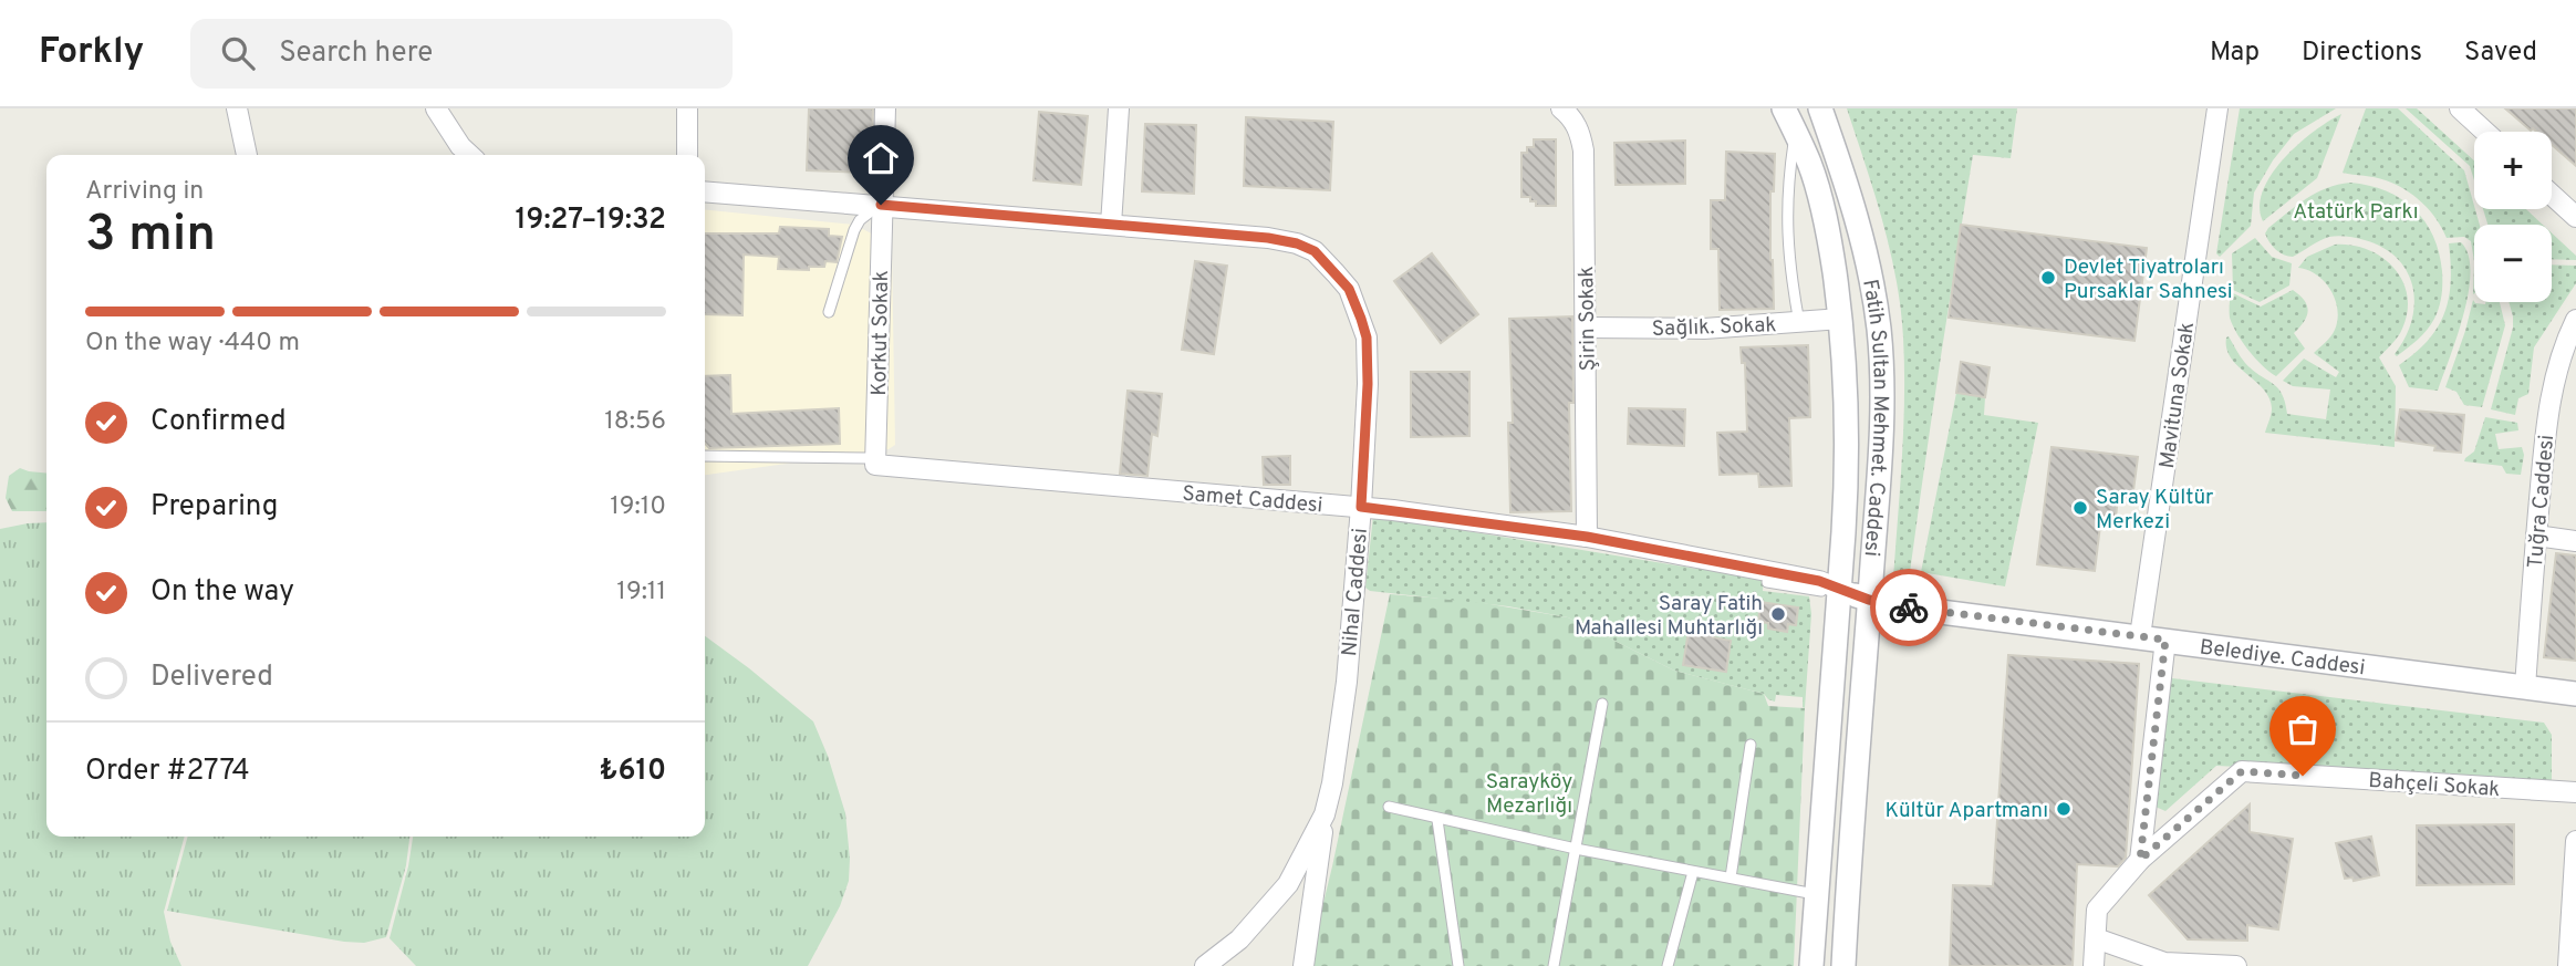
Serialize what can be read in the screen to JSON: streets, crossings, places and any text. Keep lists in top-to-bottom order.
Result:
{
  "streets": {
    "street": [
      "Şirin Sokak",
      "Sağlık. Sokak",
      "Korkut Sokak",
      "Mavituna Sokak",
      "Fatih Sultan Mehmet. Caddesi",
      "Samet Caddesi",
      "Tuğra Caddesi",
      "Nihal Caddesi",
      "Belediye. Caddesi",
      "Bahçeli Sokak"
    ]
  },
  "crossings": [
    ["Şirin Sokak", "Sağlık. Sokak"],
    ["Şirin Sokak", "Samet Caddesi"],
    ["Sağlık. Sokak", "Fatih Sultan Mehmet. Caddesi"],
    ["Korkut Sokak", "Samet Caddesi"],
    ["Korkut Sokak", "Nihal Caddesi"],
    ["Mavituna Sokak", "Belediye. Caddesi"],
    ["Fatih Sultan Mehmet. Caddesi", "Samet Caddesi"],
    ["Fatih Sultan Mehmet. Caddesi", "Belediye. Caddesi"],
    ["Samet Caddesi", "Nihal Caddesi"],
    ["Samet Caddesi", "Belediye. Caddesi"],
    ["Tuğra Caddesi", "Belediye. Caddesi"]
  ],
  "parks": ["Atatürk Parkı", "Sarayköy Mezarlığı"],
  "places": [
    "Devlet Tiyatroları Pursaklar Sahnesi",
    "Saray Kültür Merkezi",
    "Saray Fatih Mahallesi Muhtarlığı",
    "Kültür Apartmanı"
  ],
  "page": {
    "header": "Forkly",
    "search": "Search here",
    "nav": ["Map", "Directions", "Saved"],
    "map_buttons": ["+", "−"],
    "heading": ["3 min", "Arriving in", "19:27–19:32"],
    "panel": ["Order #2774", "₺610"],
    "bar": "On the way · 440 m",
    "list": [
      ["Confirmed", "18:56"],
      ["Preparing", "19:10"],
      ["On the way", "19:11"],
      "Delivered"
    ]
  }
}
